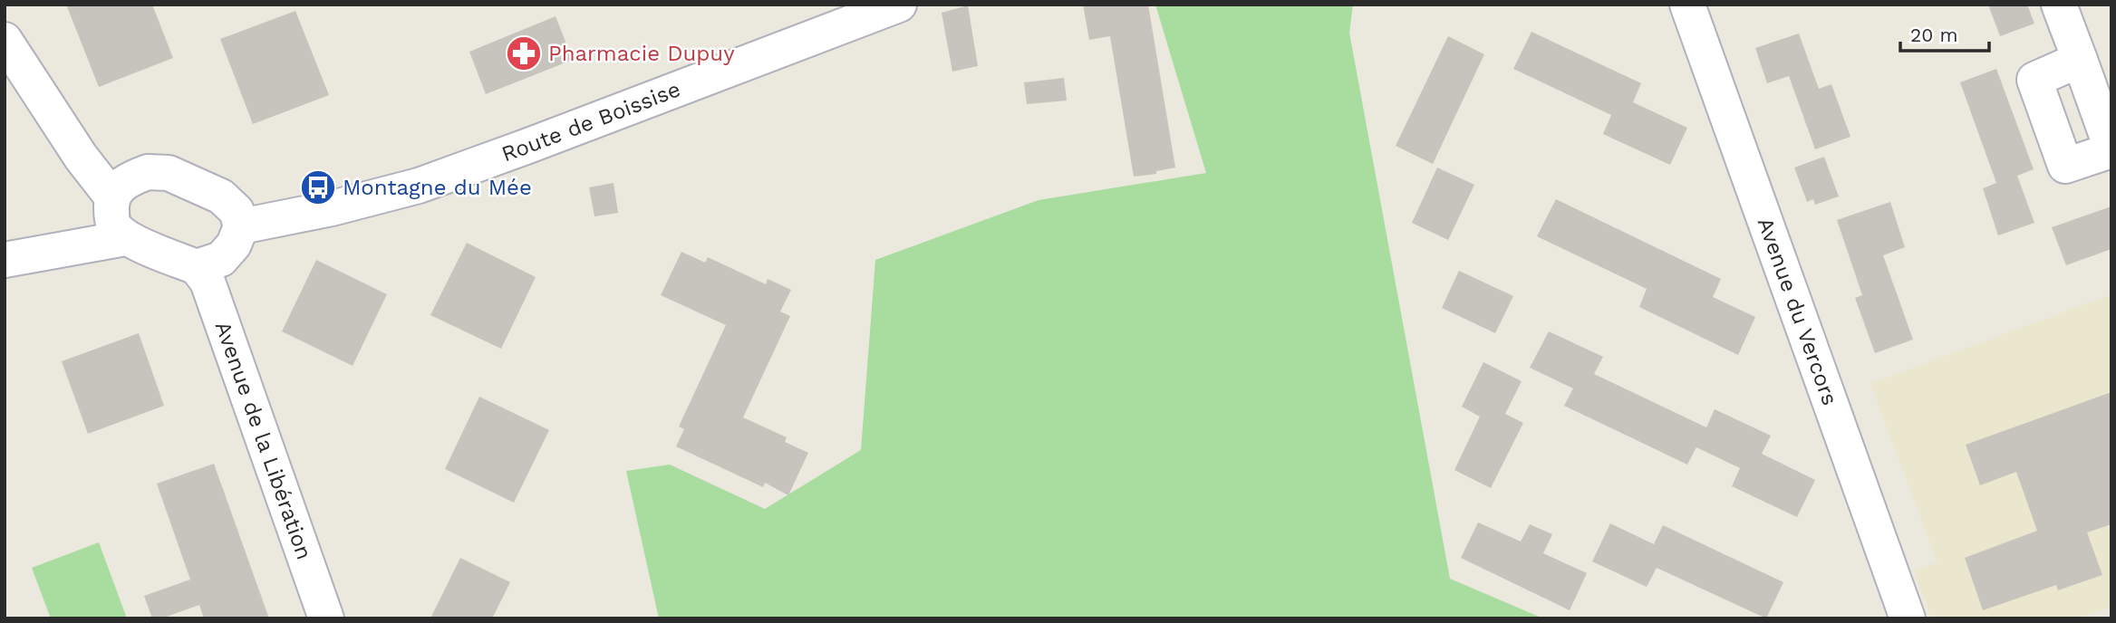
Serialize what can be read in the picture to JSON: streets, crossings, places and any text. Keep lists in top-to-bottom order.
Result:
{
  "streets": {
    "street": ["Route de Boissise", "Avenue du Vercors", "Avenue de la Libération"]
  },
  "crossings": [
    ["Route de Boissise", "Avenue de la Libération"]
  ],
  "places": {
    "pharmacy": ["Pharmacie Dupuy"],
    "bus stop": ["Montagne du Mée"]
  },
  "scale_bar": "20 m"
}
